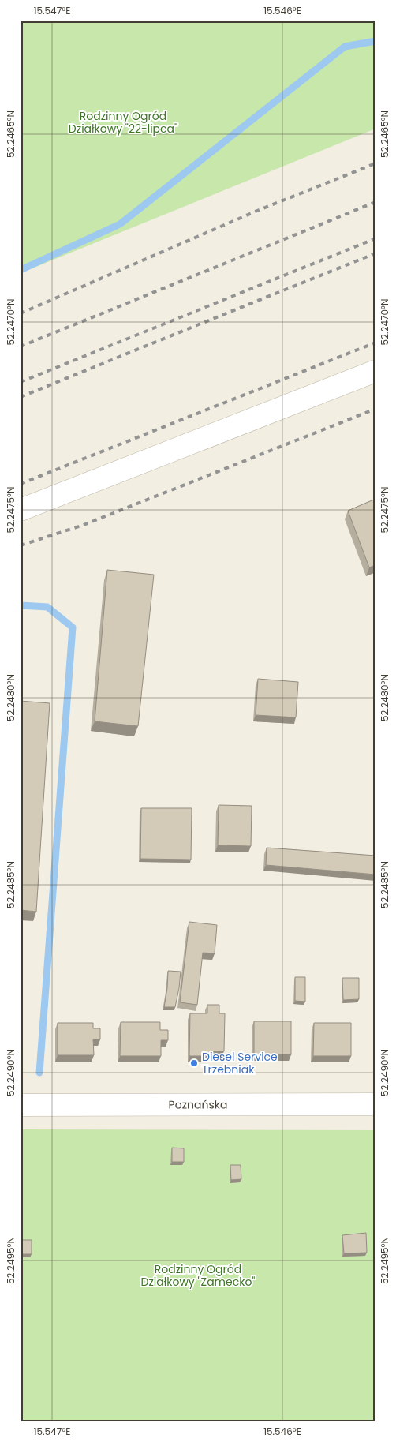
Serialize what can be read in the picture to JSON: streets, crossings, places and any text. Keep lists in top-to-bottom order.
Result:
{
  "streets": {
    "street": ["Poznańska"]
  },
  "parks": ["Rodzinny Ogród Działkowy \"22-lipca\"", "Rodzinny Ogród Działkowy \"Zamecko\""],
  "places": ["Diesel Service Trzebniak"],
  "coordinates": [
    "15.547°E",
    "15.546°E",
    "52.2465°N",
    "52.2470°N",
    "52.2475°N",
    "52.2480°N",
    "52.2485°N",
    "52.2490°N",
    "52.2495°N"
  ]
}
